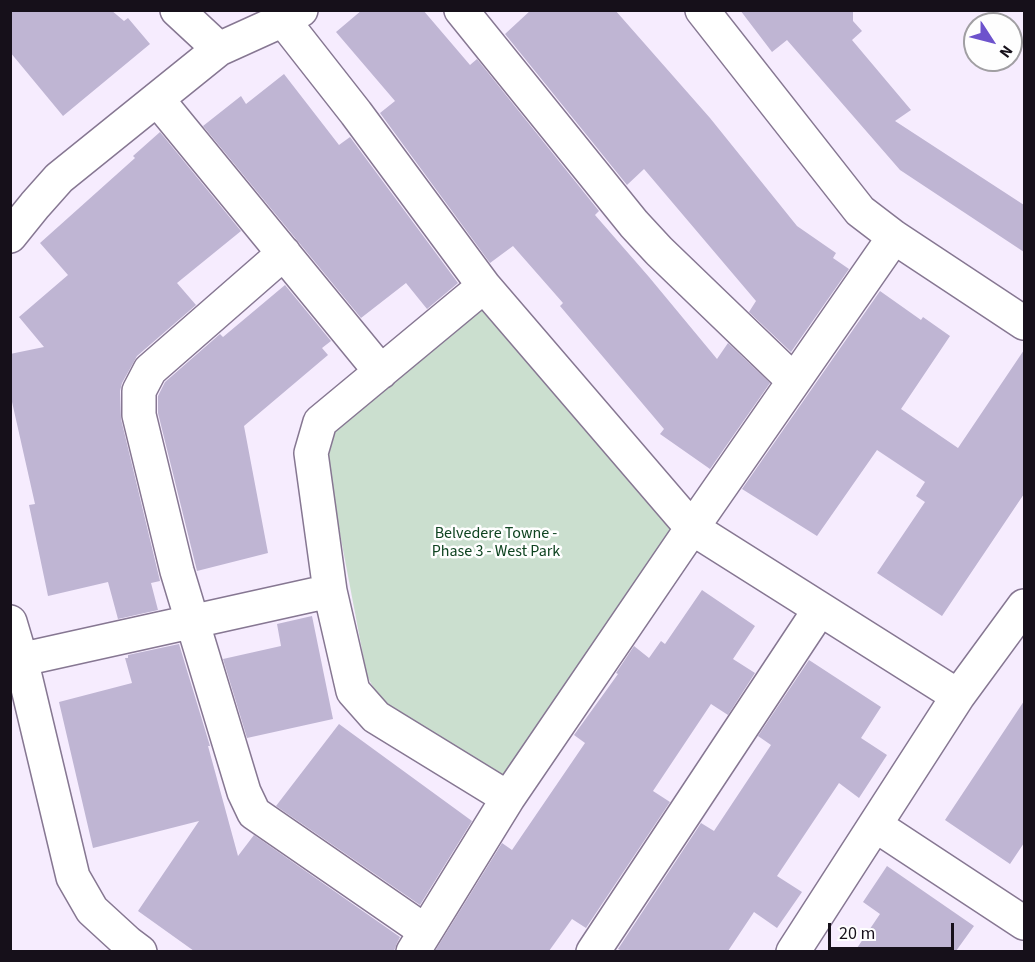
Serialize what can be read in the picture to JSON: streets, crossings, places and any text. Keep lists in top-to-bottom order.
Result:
{
  "parks": ["Belvedere Towne - Phase 3 - West Park"],
  "scale_bar": "20 m",
  "north": "bottom right"
}
